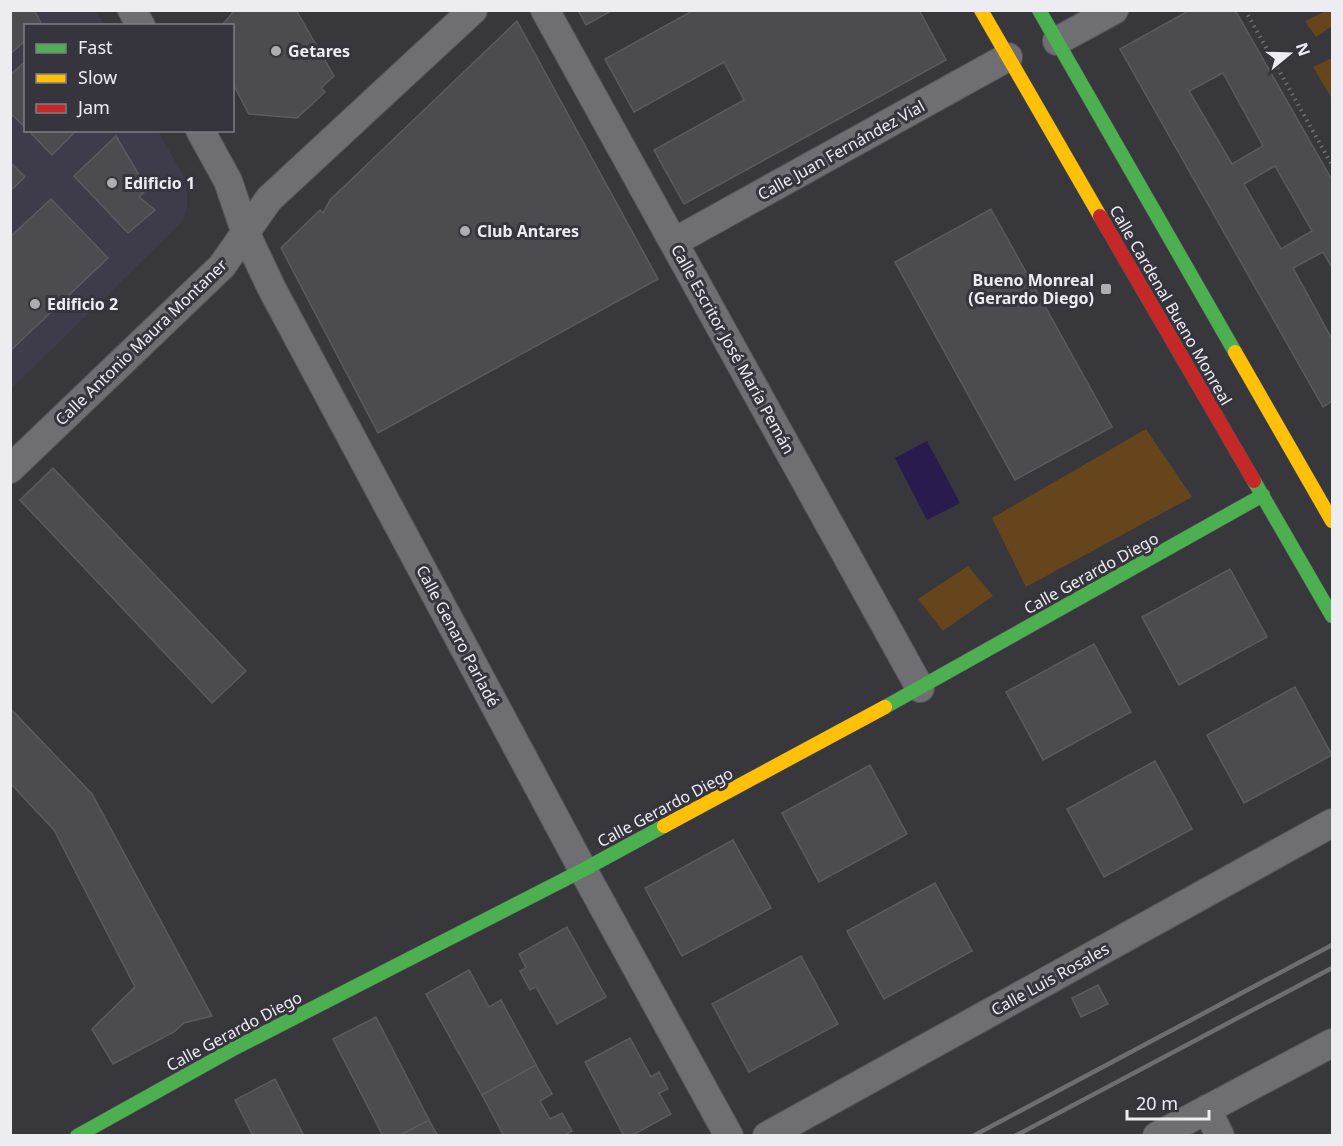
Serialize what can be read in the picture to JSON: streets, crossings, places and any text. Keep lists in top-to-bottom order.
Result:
{
  "streets": {
    "street": [
      "Calle Juan Fernández Vial",
      "Calle Cardenal Bueno Monreal",
      "Calle Antonio Maura Montaner",
      "Calle Escritor José María Pemán",
      "Calle Gerardo Diego",
      "Calle Genaro Parladé",
      "Calle Luis Rosales"
    ]
  },
  "crossings": [
    ["Calle Juan Fernández Vial", "Calle Cardenal Bueno Monreal"],
    ["Calle Juan Fernández Vial", "Calle Escritor José María Pemán"],
    ["Calle Cardenal Bueno Monreal", "Calle Gerardo Diego"],
    ["Calle Antonio Maura Montaner", "Calle Genaro Parladé"],
    ["Calle Escritor José María Pemán", "Calle Gerardo Diego"],
    ["Calle Gerardo Diego", "Calle Genaro Parladé"]
  ],
  "places": {
    "other": [
      "Getares",
      "Edificio 1",
      "Club Antares",
      "Edificio 2"
    ],
    "transit": ["Bueno Monreal (Gerardo Diego)"]
  },
  "legend": ["Fast", "Slow", "Jam"],
  "scale_bar": "20 m",
  "north": "right"
}
